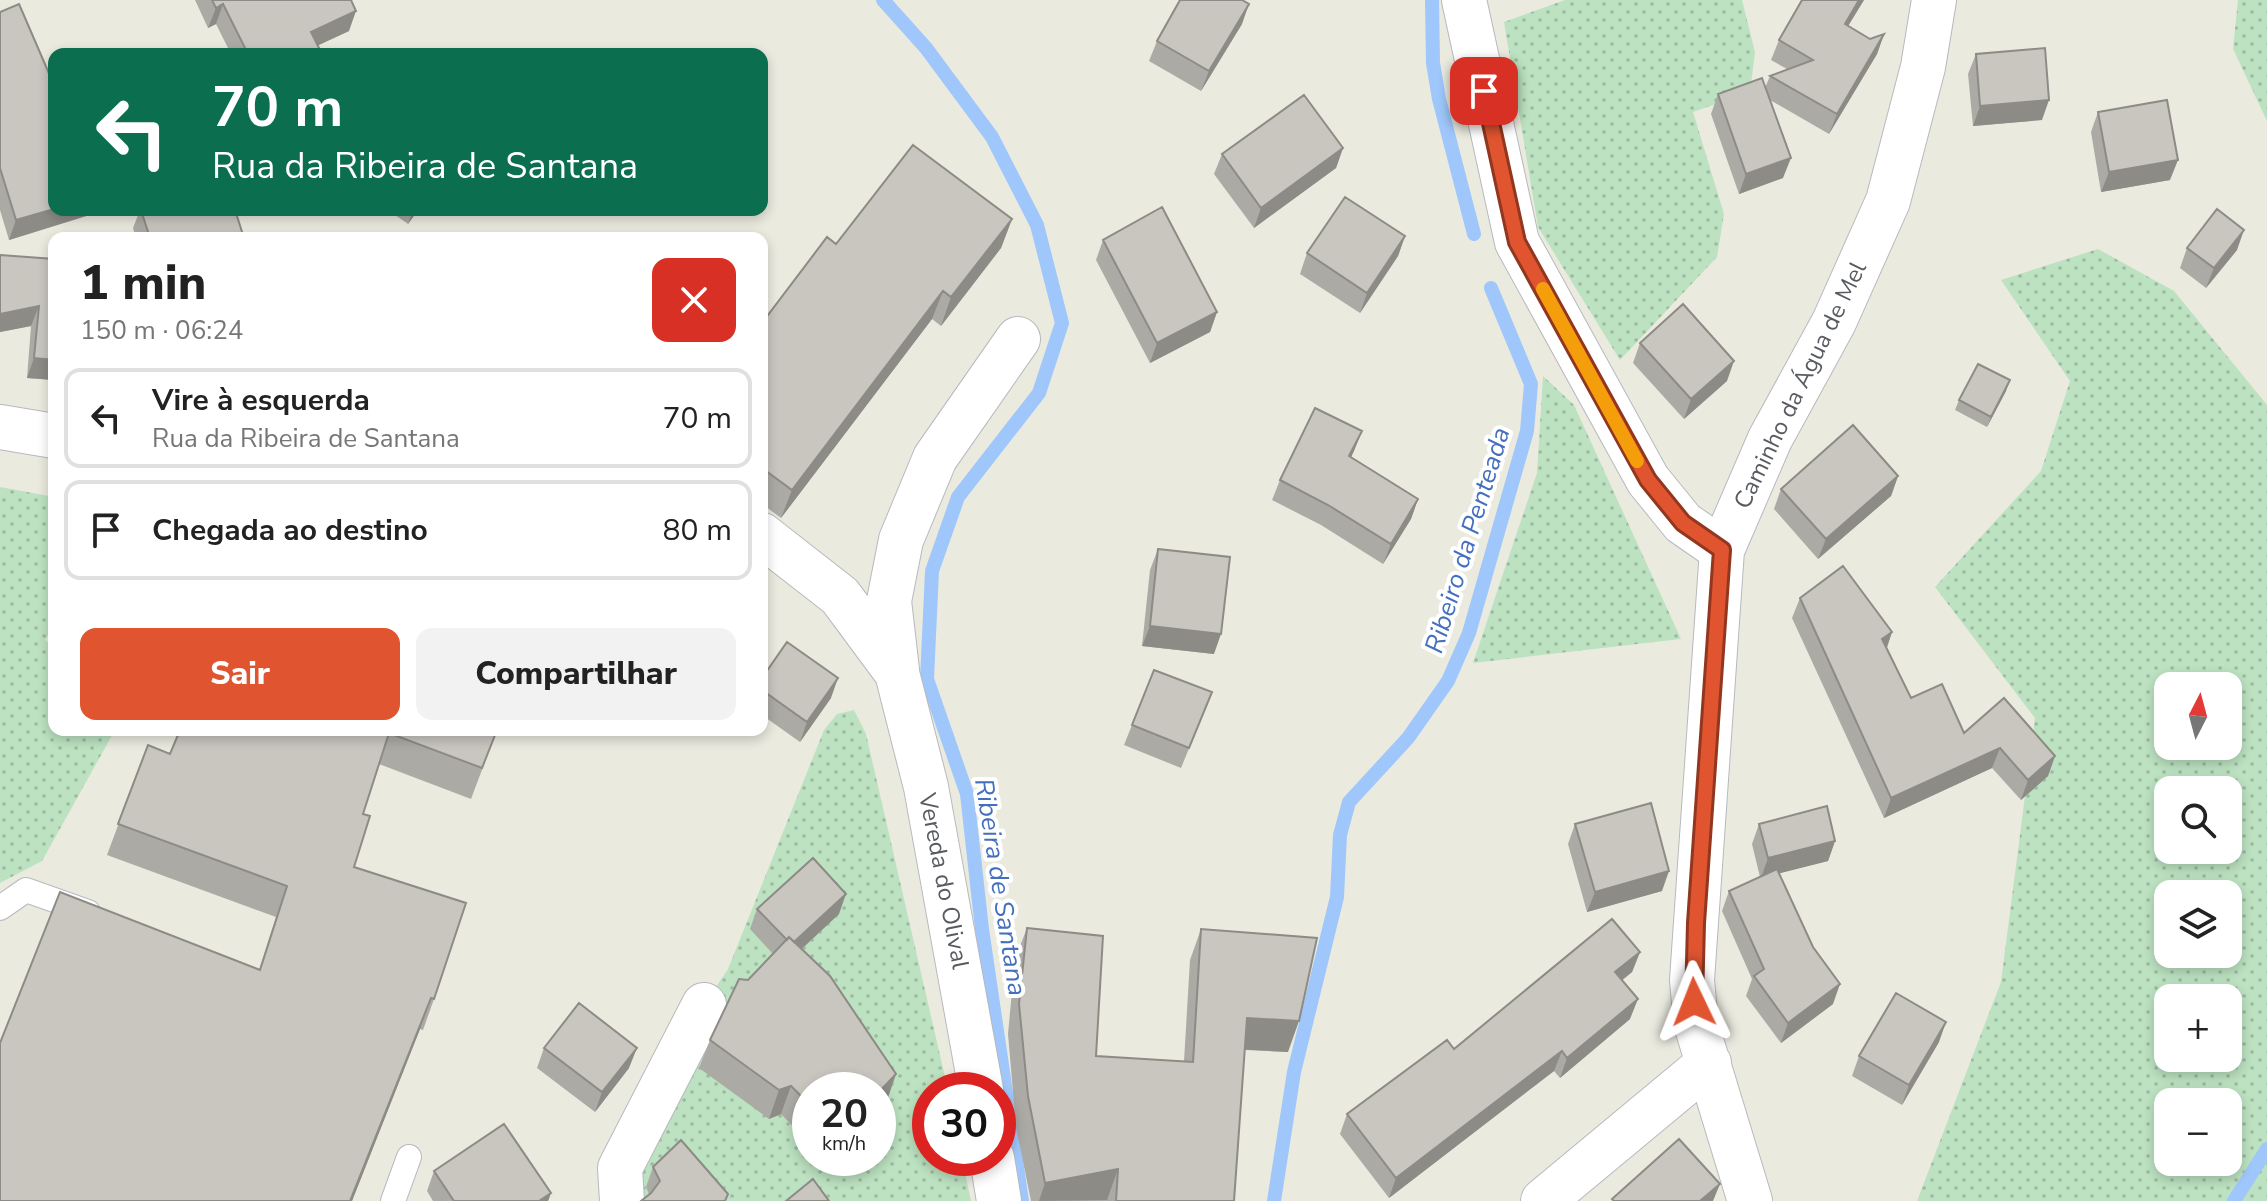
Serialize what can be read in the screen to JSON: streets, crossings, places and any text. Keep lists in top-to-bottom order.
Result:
{
  "streets": {
    "street": ["Caminho da Água de Mel", "Vereda do Olival"]
  },
  "water": ["Ribeiro da Penteada", "Ribeira de Santana"],
  "north": "top",
  "page": {
    "turn": ["70 m", "Rua da Ribeira de Santana"],
    "heading": ["1 min", "150 m · 06:24"],
    "list": [
      {
        "name": "Vire à esquerda",
        "note": "Rua da Ribeira de Santana",
        "value": "70 m"
      },
      {
        "name": "Chegada ao destino",
        "value": "80 m"
      }
    ],
    "buttons": ["Sair", "Compartilhar"],
    "map_buttons": ["+", "−"],
    "speed": "20 km/h",
    "limit": "30"
  }
}
